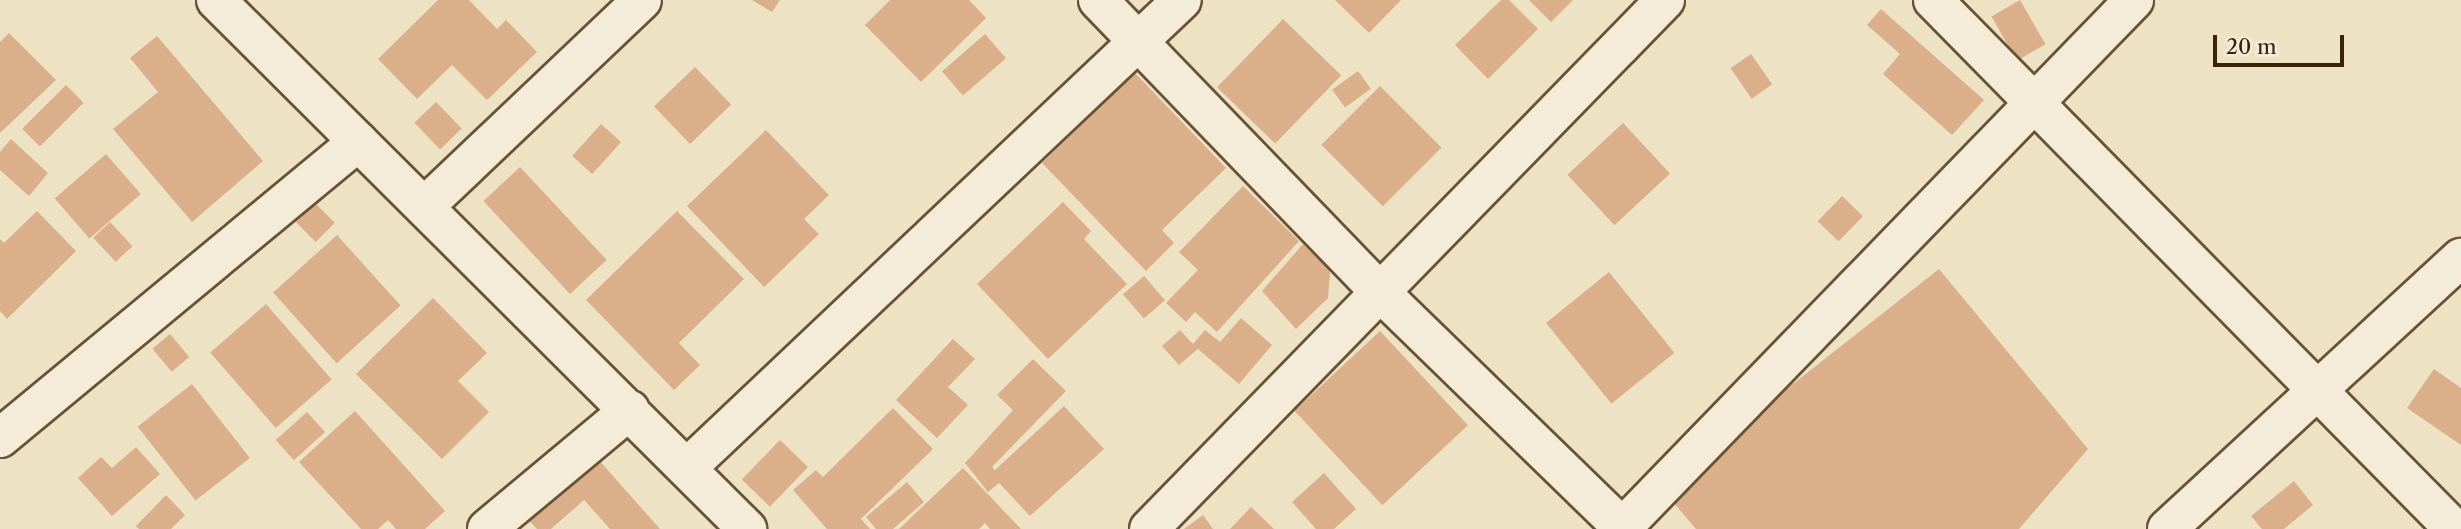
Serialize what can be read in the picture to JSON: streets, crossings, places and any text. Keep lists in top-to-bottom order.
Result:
{
  "scale_bar": "20 m"
}
